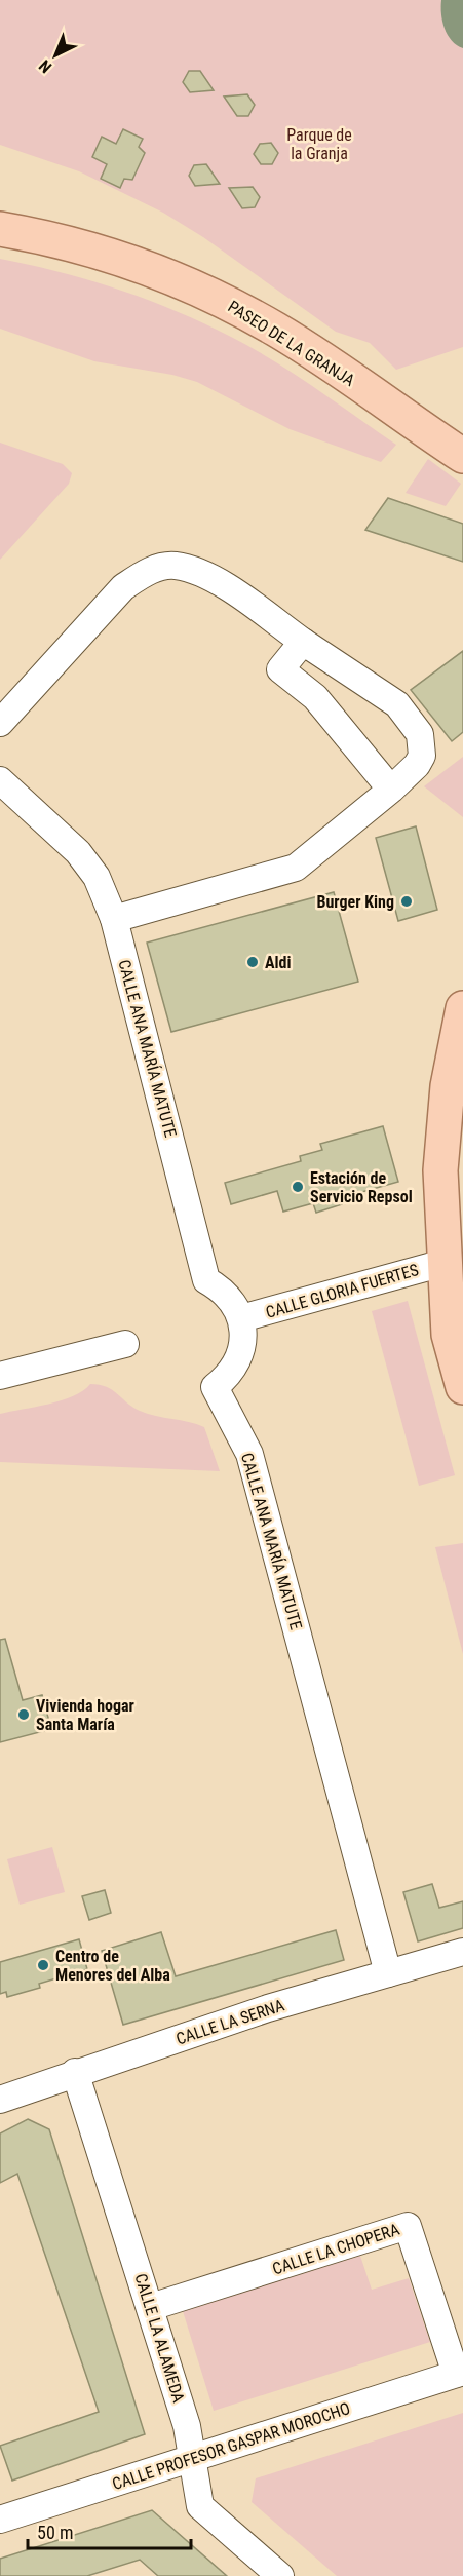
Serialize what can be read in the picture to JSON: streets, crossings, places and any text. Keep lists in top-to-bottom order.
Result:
{
  "streets": {
    "main road": ["PASEO DE LA GRANJA"],
    "street": [
      "CALLE ANA MARÍA MATUTE",
      "CALLE GLORIA FUERTES",
      "CALLE LA SERNA",
      "CALLE LA CHOPERA",
      "CALLE LA ALAMEDA",
      "CALLE PROFESOR GASPAR MOROCHO"
    ]
  },
  "crossings": [
    ["CALLE ANA MARÍA MATUTE", "CALLE GLORIA FUERTES"],
    ["CALLE ANA MARÍA MATUTE", "CALLE LA SERNA"],
    ["CALLE LA SERNA", "CALLE LA ALAMEDA"],
    ["CALLE LA CHOPERA", "CALLE LA ALAMEDA"],
    ["CALLE LA CHOPERA", "CALLE PROFESOR GASPAR MOROCHO"],
    ["CALLE LA ALAMEDA", "CALLE PROFESOR GASPAR MOROCHO"]
  ],
  "parks": ["Parque de la Granja"],
  "places": [
    "Burger King",
    "Aldi",
    "Estación de Servicio Repsol",
    "Vivienda hogar Santa María",
    "Centro de Menores del Alba"
  ],
  "scale_bar": "50 m",
  "north": "bottom left"
}
